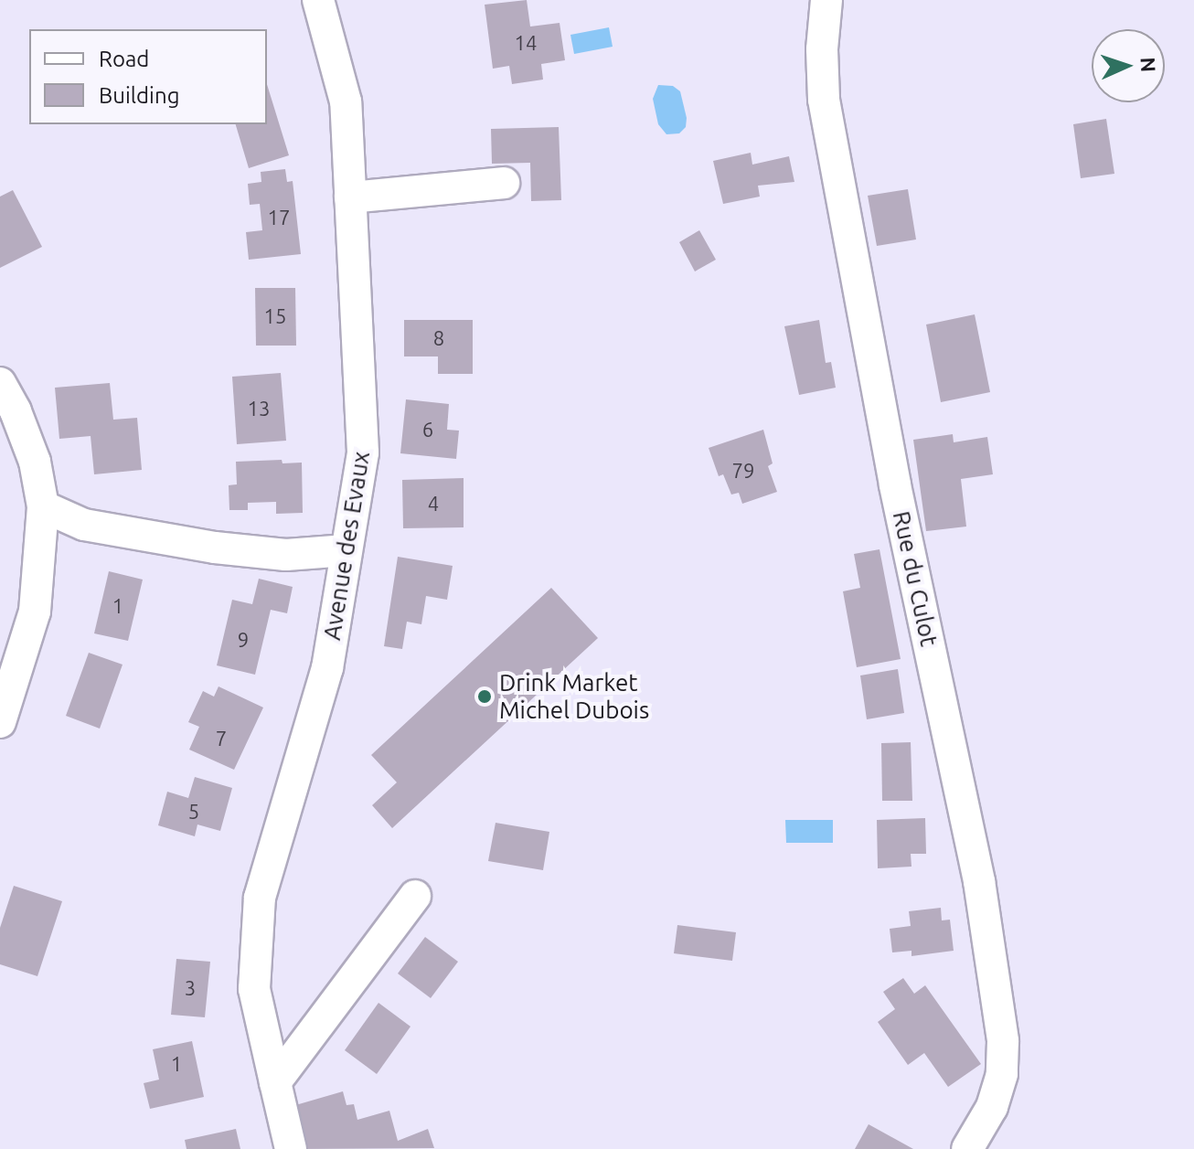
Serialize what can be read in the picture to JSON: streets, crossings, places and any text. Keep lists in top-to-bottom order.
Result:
{
  "streets": {
    "street": ["Avenue des Evaux", "Rue du Culot"]
  },
  "places": ["Drink Market Michel Dubois"],
  "house_numbers": [
    "14",
    "17",
    "15",
    "8",
    "13",
    "6",
    "79",
    "4",
    "1",
    "9",
    "7",
    "5",
    "3",
    "1"
  ],
  "legend": ["Road", "Building"],
  "north": "right"
}
